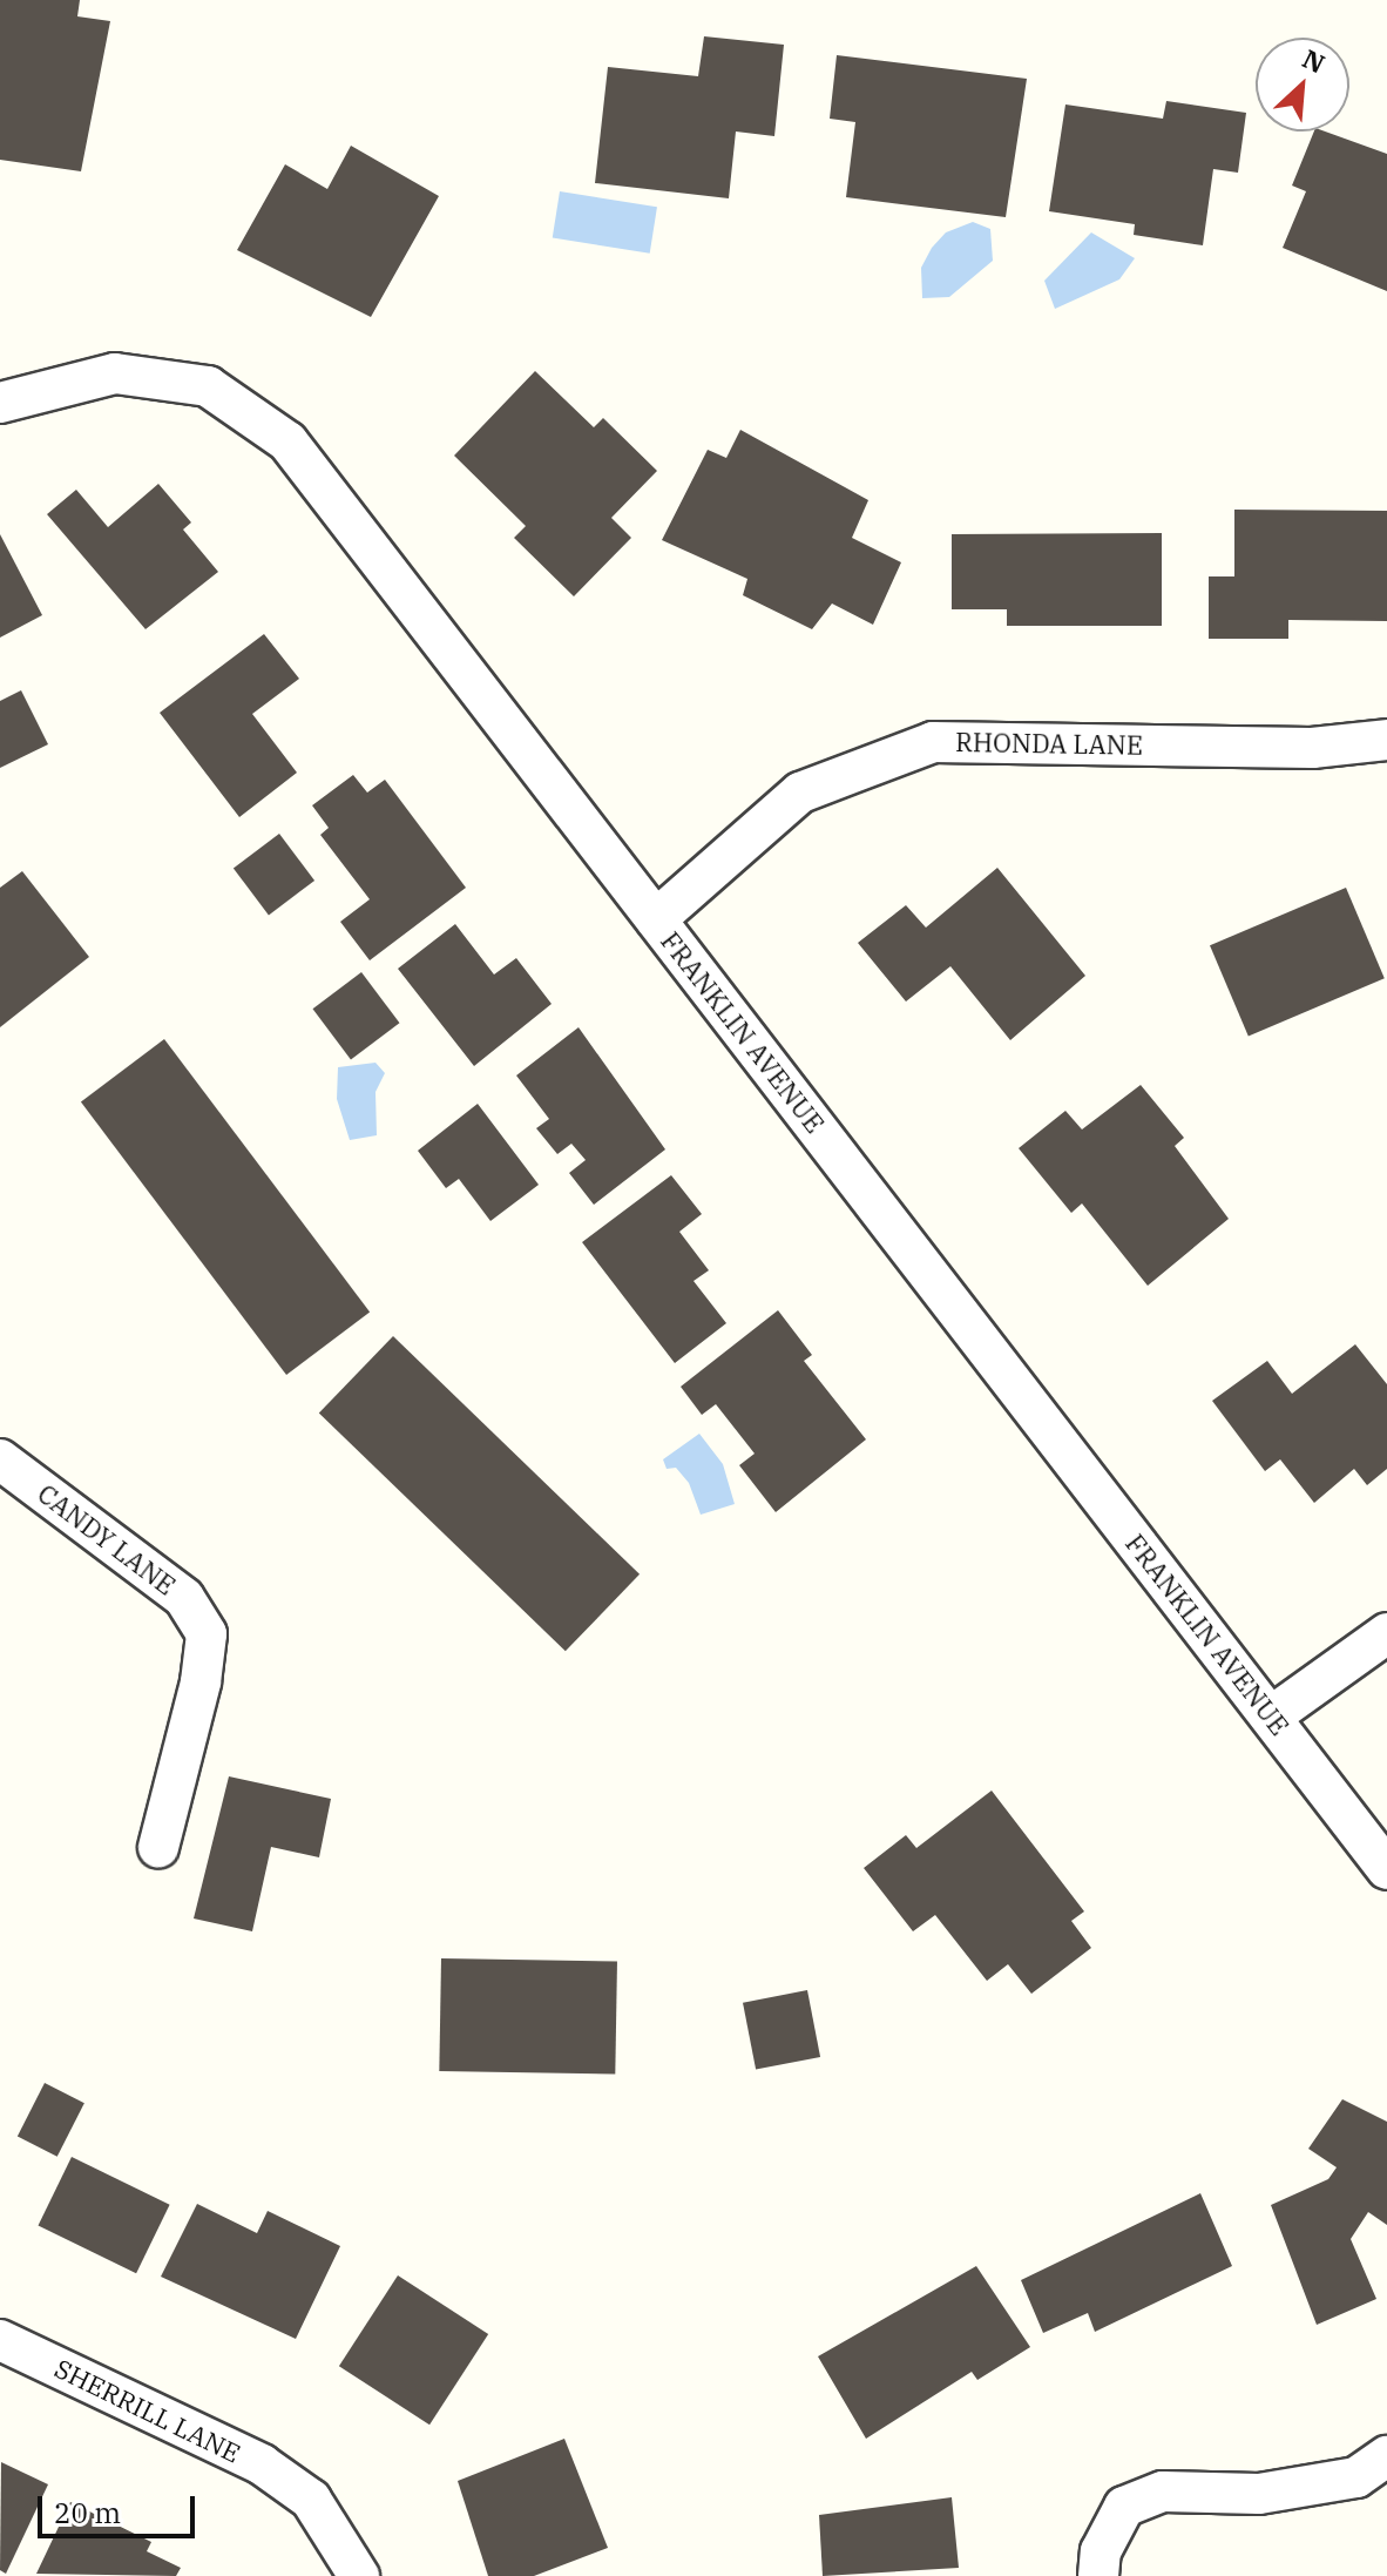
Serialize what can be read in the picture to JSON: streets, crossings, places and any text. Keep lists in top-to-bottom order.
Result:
{
  "streets": {
    "street": [
      "RHONDA LANE",
      "FRANKLIN AVENUE",
      "CANDY LANE",
      "SHERRILL LANE"
    ]
  },
  "crossings": [
    ["RHONDA LANE", "FRANKLIN AVENUE"]
  ],
  "scale_bar": "20 m",
  "north": "top right"
}
